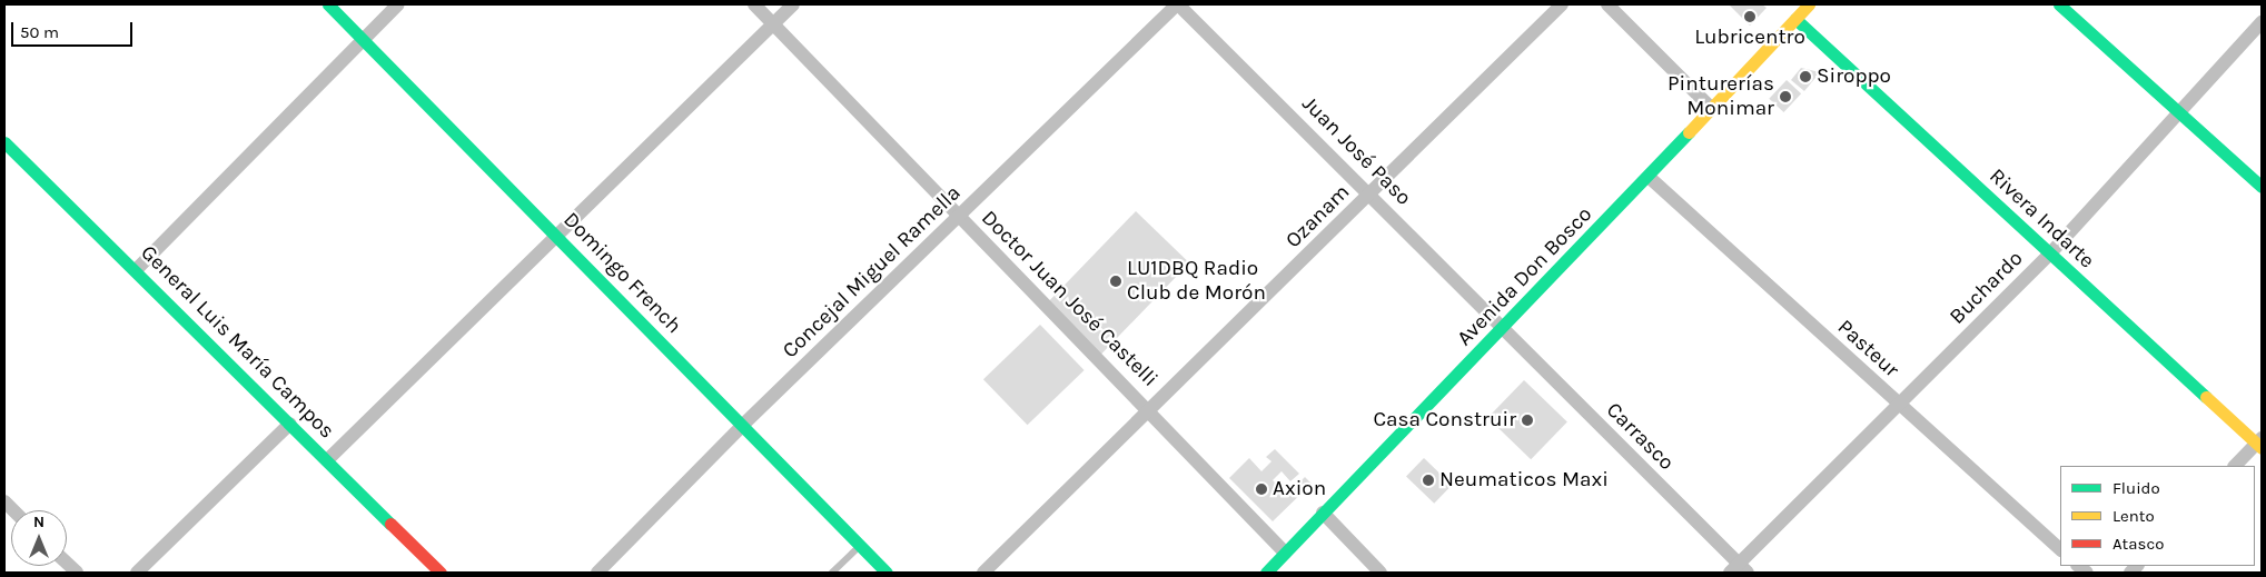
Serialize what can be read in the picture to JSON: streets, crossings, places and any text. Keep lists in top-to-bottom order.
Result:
{
  "streets": {
    "street": [
      "Juan José Paso",
      "Ozanam",
      "Rivera Indarte",
      "Concejal Miguel Ramella",
      "Domingo French",
      "Avenida Don Bosco",
      "Buchardo",
      "Doctor Juan José Castelli",
      "General Luis María Campos",
      "Pasteur",
      "Carrasco"
    ]
  },
  "crossings": [
    ["Juan José Paso", "Ozanam"],
    ["Juan José Paso", "Concejal Miguel Ramella"],
    ["Juan José Paso", "Avenida Don Bosco"],
    ["Juan José Paso", "Carrasco"],
    ["Ozanam", "Doctor Juan José Castelli"],
    ["Rivera Indarte", "Avenida Don Bosco"],
    ["Rivera Indarte", "Buchardo"],
    ["Concejal Miguel Ramella", "Domingo French"],
    ["Concejal Miguel Ramella", "Doctor Juan José Castelli"],
    ["Avenida Don Bosco", "Doctor Juan José Castelli"],
    ["Avenida Don Bosco", "Pasteur"],
    ["Avenida Don Bosco", "Carrasco"],
    ["Buchardo", "Pasteur"],
    ["Buchardo", "Carrasco"]
  ],
  "places": [
    "Lubricentro",
    "Siroppo",
    "Pinturerías Monimar",
    "LU1DBQ Radio Club de Morón",
    "Casa Construir",
    "Neumaticos Maxi",
    "Axion"
  ],
  "legend": ["Fluido", "Lento", "Atasco"],
  "scale_bar": "50 m",
  "north": "top"
}
